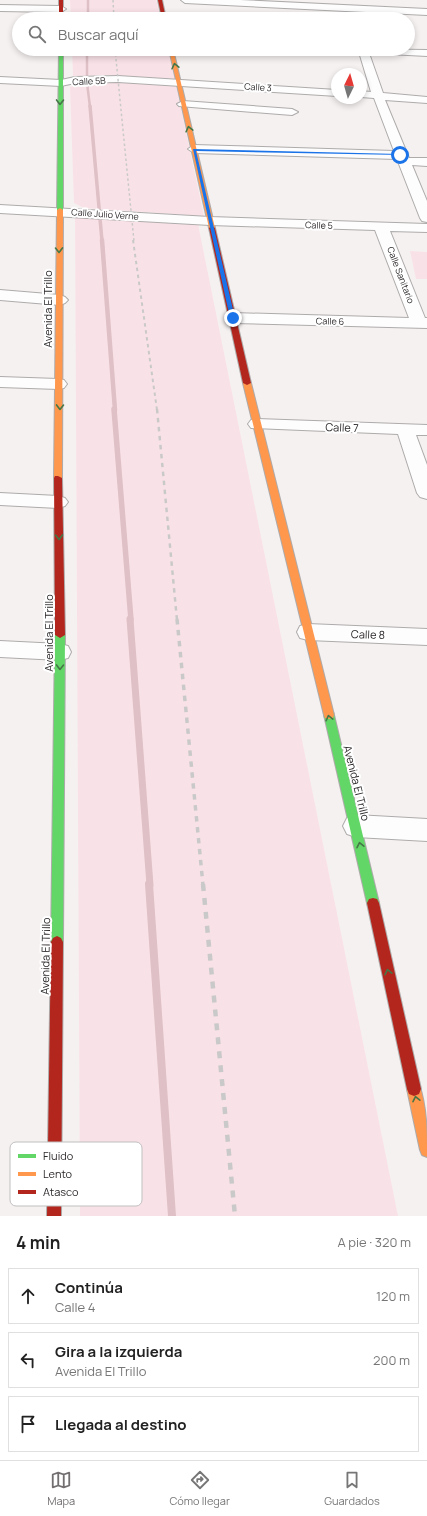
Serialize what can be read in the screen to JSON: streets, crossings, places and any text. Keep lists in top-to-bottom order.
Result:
{
  "streets": {
    "main road": ["Avenida El Trillo"],
    "street": [
      "Calle 5B",
      "Calle 3",
      "Calle Julio Verne",
      "Calle 5",
      "Calle Sanitario",
      "Calle 6",
      "Calle 7",
      "Calle 8"
    ]
  },
  "crossings": [
    ["Calle 5B", "Calle 3"],
    ["Calle 5B", "Avenida El Trillo"],
    ["Calle 3", "Avenida El Trillo"],
    ["Calle Julio Verne", "Calle 5"],
    ["Calle Julio Verne", "Avenida El Trillo"],
    ["Calle 5", "Calle Sanitario"],
    ["Calle 5", "Avenida El Trillo"],
    ["Calle Sanitario", "Calle 6"],
    ["Avenida El Trillo", "Calle 6"],
    ["Avenida El Trillo", "Calle 7"],
    ["Avenida El Trillo", "Calle 8"]
  ],
  "legend": ["Fluido", "Lento", "Atasco"],
  "north": "top",
  "page": {
    "search": "Buscar aquí",
    "heading": ["4 min", "A pie · 320 m"],
    "list": [
      ["Continúa", "Calle 4", "120 m"],
      ["Gira a la izquierda", "Avenida El Trillo", "200 m"],
      "Llegada al destino"
    ],
    "nav": ["Mapa", "Cómo llegar", "Guardados"]
  }
}
